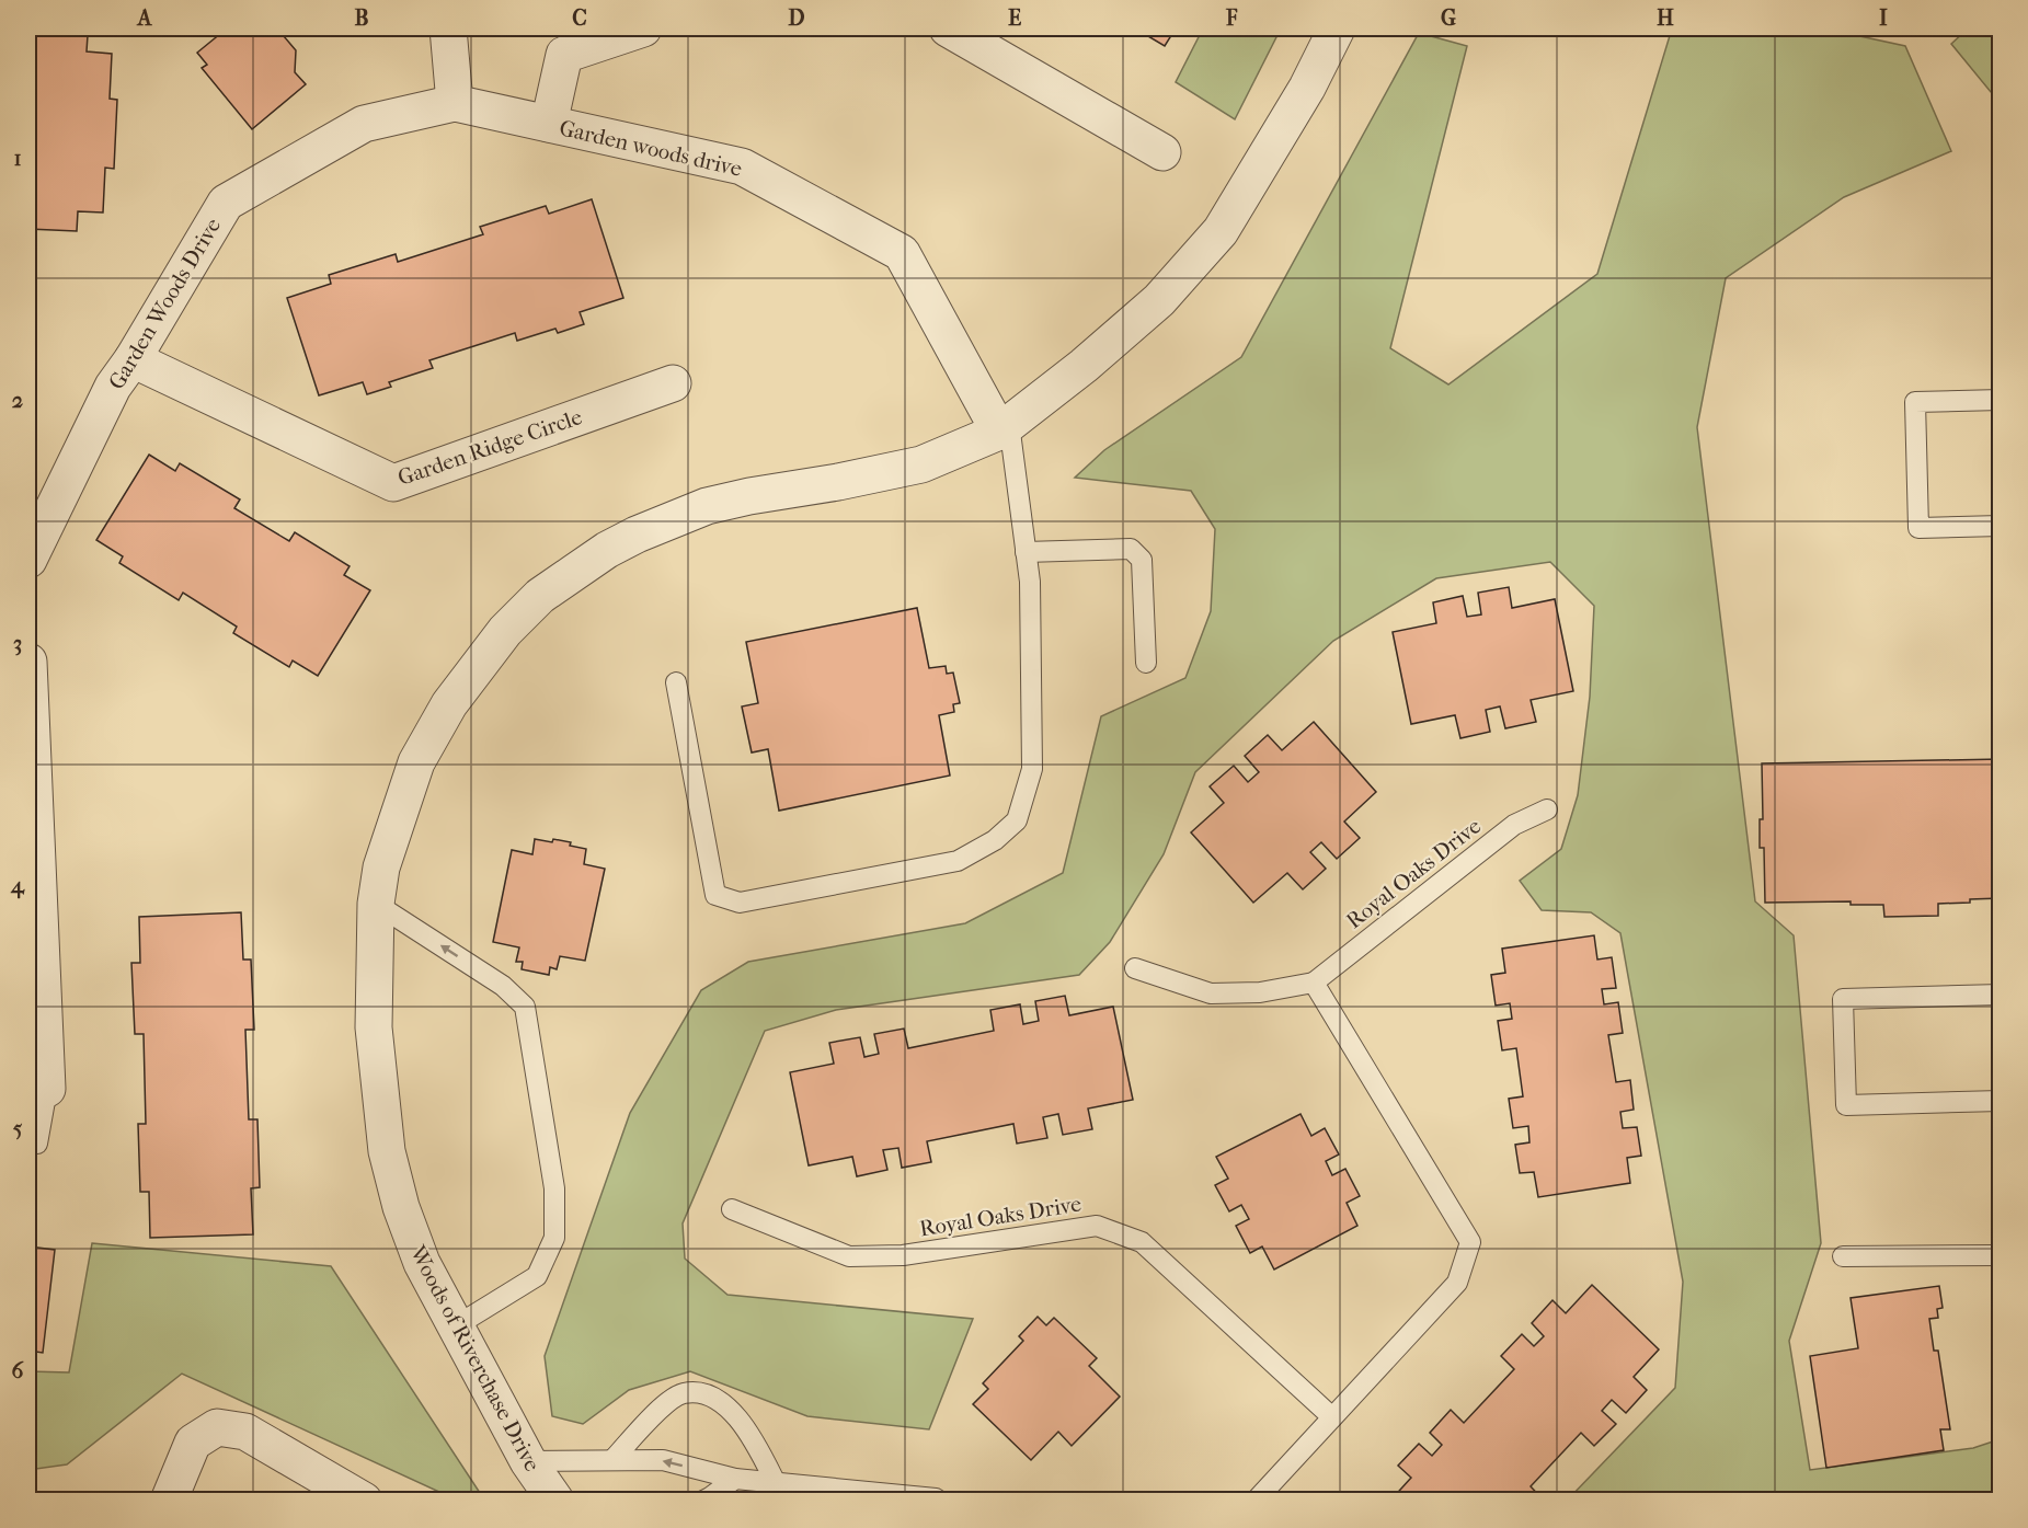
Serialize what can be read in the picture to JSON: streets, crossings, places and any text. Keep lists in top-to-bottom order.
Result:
{
  "streets": {
    "street": [
      "Garden woods drive",
      "Garden Woods Drive",
      "Garden Ridge Circle",
      "Woods of Riverchase Drive"
    ],
    "lane": ["Royal Oaks Drive"]
  },
  "crossings": [
    ["Garden woods drive", "Garden Woods Drive"],
    ["Garden woods drive", "Woods of Riverchase Drive"],
    ["Garden Woods Drive", "Garden Ridge Circle"]
  ],
  "grid": {
    "columns": [
      "A",
      "B",
      "C",
      "D",
      "E",
      "F",
      "G",
      "H",
      "I"
    ],
    "rows": [
      "1",
      "2",
      "3",
      "4",
      "5",
      "6"
    ]
  }
}
